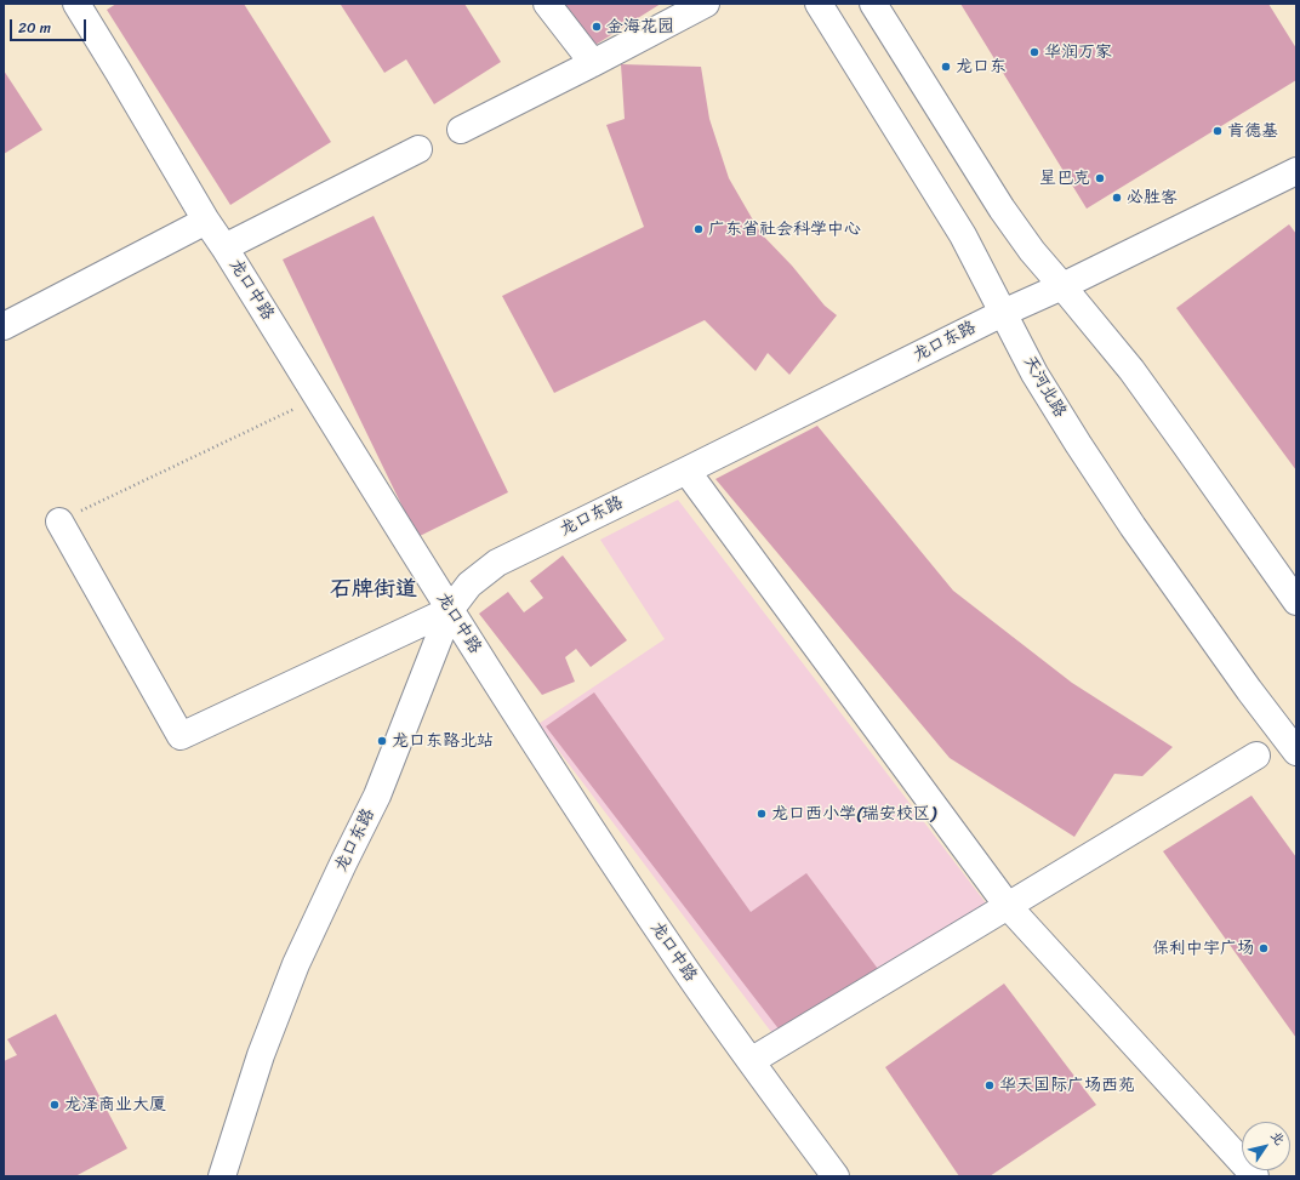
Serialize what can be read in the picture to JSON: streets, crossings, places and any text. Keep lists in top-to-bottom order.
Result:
{
  "streets": {
    "street": ["龙口中路", "龙口东路", "天河北路"]
  },
  "crossings": [
    ["龙口中路", "龙口东路"],
    ["龙口东路", "天河北路"]
  ],
  "districts": ["石牌街道"],
  "places": [
    "金海花园",
    "华润万家",
    "龙口东",
    "肯德基",
    "星巴克",
    "必胜客",
    "广东省社会科学中心",
    "龙口东路北站",
    "龙口西小学(瑞安校区)",
    "保利中宇广场",
    "华天国际广场西苑",
    "龙泽商业大厦"
  ],
  "scale_bar": "20 m",
  "north": "top right"
}
